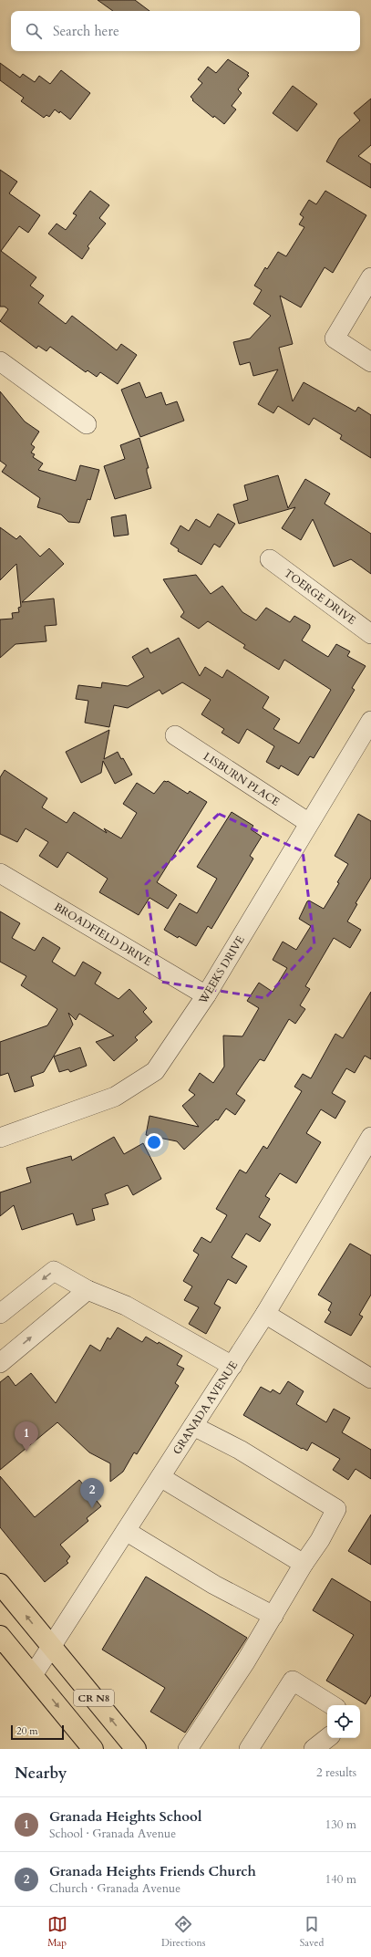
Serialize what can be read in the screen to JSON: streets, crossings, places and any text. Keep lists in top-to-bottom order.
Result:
{
  "streets": {
    "main road": ["CR N8"],
    "street": [
      "TOERGE DRIVE",
      "LISBURN PLACE",
      "BROADFIELD DRIVE",
      "WEEKS DRIVE",
      "GRANADA AVENUE"
    ]
  },
  "crossings": [
    ["LISBURN PLACE", "WEEKS DRIVE"],
    ["BROADFIELD DRIVE", "WEEKS DRIVE"],
    ["GRANADA AVENUE", "CR N8"]
  ],
  "scale_bar": "20 m",
  "page": {
    "search": "Search here",
    "pins": ["1", "2"],
    "scale": "20 m",
    "heading": ["Nearby", "2 results"],
    "list": [
      {
        "mark": "1",
        "name": "Granada Heights School",
        "note": "School · Granada Avenue",
        "value": "130 m"
      },
      {
        "mark": "2",
        "name": "Granada Heights Friends Church",
        "note": "Church · Granada Avenue",
        "value": "140 m"
      }
    ],
    "nav": ["Map", "Directions", "Saved"]
  }
}
